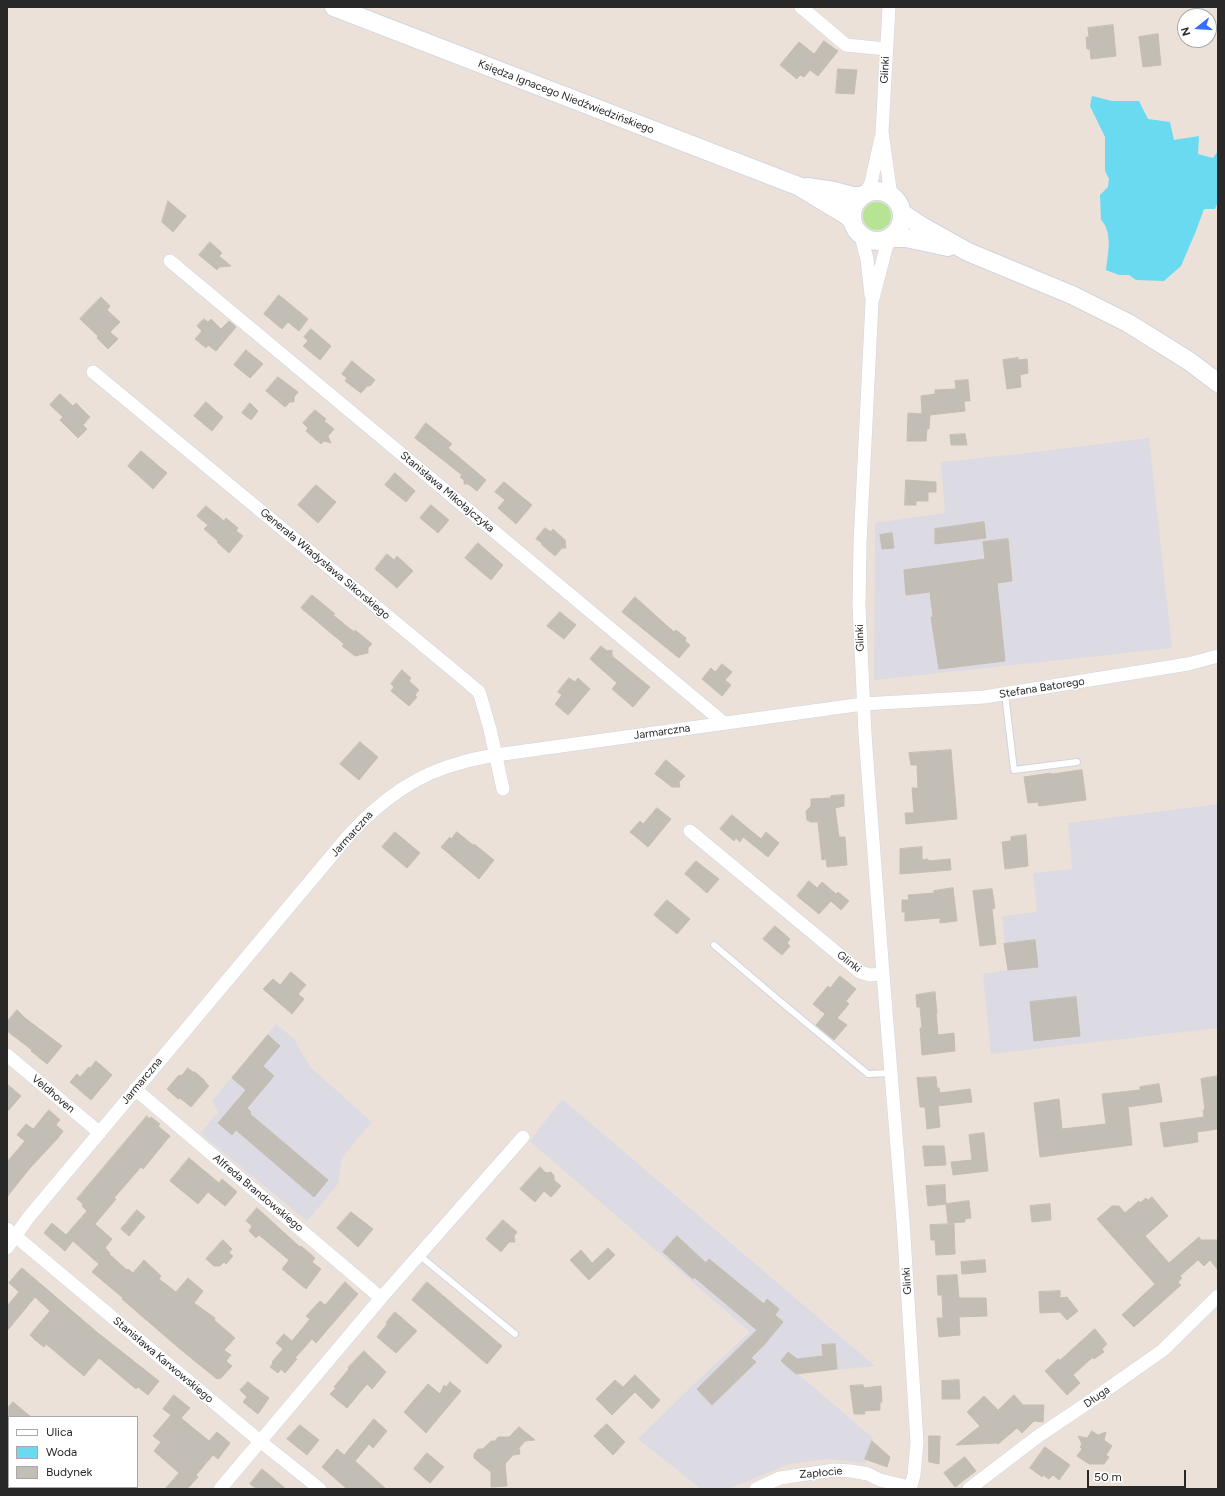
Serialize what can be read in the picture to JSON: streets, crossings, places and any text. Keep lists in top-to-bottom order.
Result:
{
  "streets": {
    "main road": ["Księdza Ignacego Niedźwiedzińskiego"],
    "street": [
      "Glinki",
      "Stanisława Mikołajczyka",
      "Generała Władysława Sikorskiego",
      "Stefana Batorego",
      "Jarmarczna",
      "Veldhoven",
      "Alfreda Brandowskiego",
      "Stanisława Karwowskiego",
      "Długa",
      "Zapłocie"
    ]
  },
  "crossings": [
    ["Glinki", "Księdza Ignacego Niedźwiedzińskiego"],
    ["Glinki", "Stefana Batorego"],
    ["Glinki", "Jarmarczna"],
    ["Glinki", "Zapłocie"],
    ["Stanisława Mikołajczyka", "Jarmarczna"],
    ["Generała Władysława Sikorskiego", "Jarmarczna"],
    ["Stefana Batorego", "Jarmarczna"],
    ["Jarmarczna", "Veldhoven"],
    ["Jarmarczna", "Alfreda Brandowskiego"],
    ["Jarmarczna", "Stanisława Karwowskiego"]
  ],
  "legend": ["Ulica", "Woda", "Budynek"],
  "scale_bar": "50 m",
  "north": "left"
}
